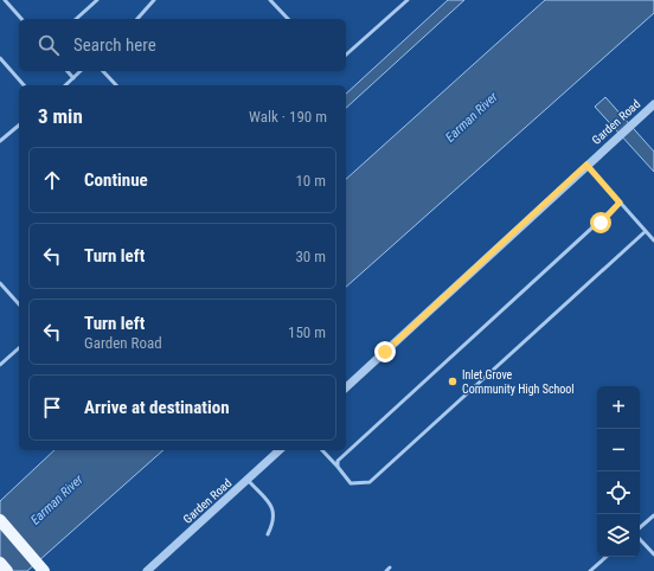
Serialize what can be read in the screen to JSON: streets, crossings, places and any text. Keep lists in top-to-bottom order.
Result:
{
  "streets": {
    "street": ["Garden Road"]
  },
  "water": ["Earman River"],
  "places": ["Inlet Grove Community High School"],
  "page": {
    "search": "Search here",
    "heading": ["3 min", "Walk · 190 m"],
    "list": [
      ["Continue", "10 m"],
      ["Turn left", "30 m"],
      ["Turn left", "Garden Road", "150 m"],
      "Arrive at destination"
    ],
    "map_buttons": ["+", "−"]
  }
}
